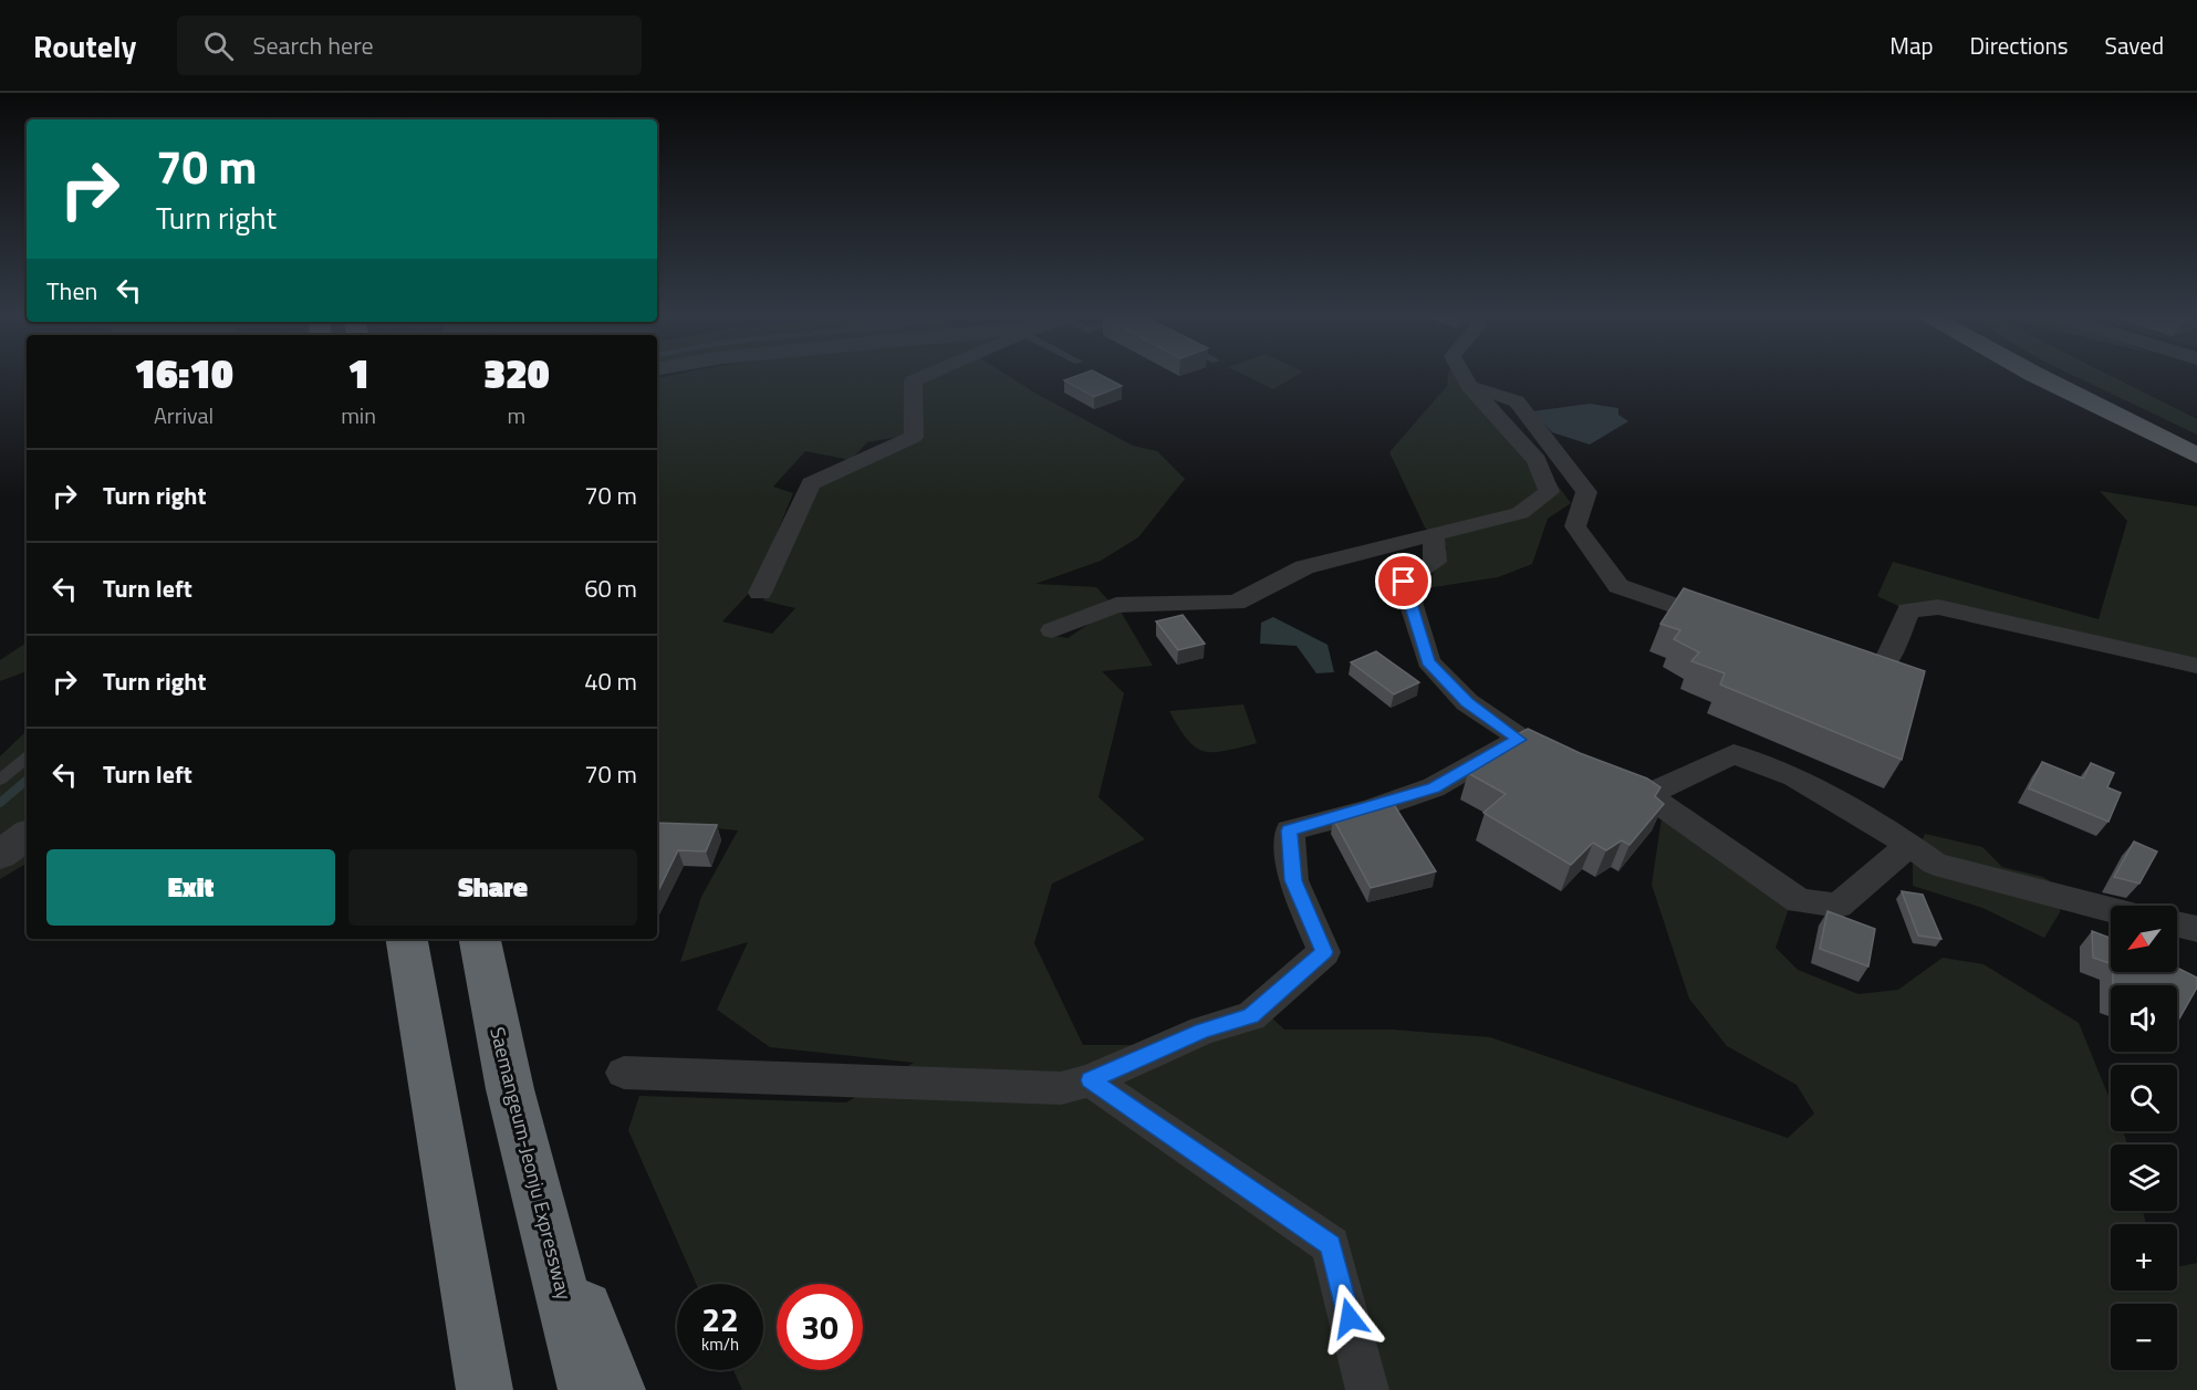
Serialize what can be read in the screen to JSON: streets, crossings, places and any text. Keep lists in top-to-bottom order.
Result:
{
  "streets": {
    "highway": ["Saemangeum-Jeonju Expressway"]
  },
  "north": "bottom left",
  "page": {
    "header": "Routely",
    "search": "Search here",
    "nav": ["Map", "Directions", "Saved"],
    "turn": ["70 m", "Turn right"],
    "then": "Then",
    "eta": [
      "16:10",
      "Arrival",
      "1",
      "min",
      "320",
      "m"
    ],
    "list": [
      {
        "name": "Turn right",
        "value": "70 m"
      },
      {
        "name": "Turn left",
        "value": "60 m"
      },
      {
        "name": "Turn right",
        "value": "40 m"
      },
      {
        "name": "Turn left",
        "value": "70 m"
      }
    ],
    "buttons": ["Exit", "Share"],
    "map_buttons": ["+", "−"],
    "speed": "22 km/h",
    "limit": "30"
  }
}
